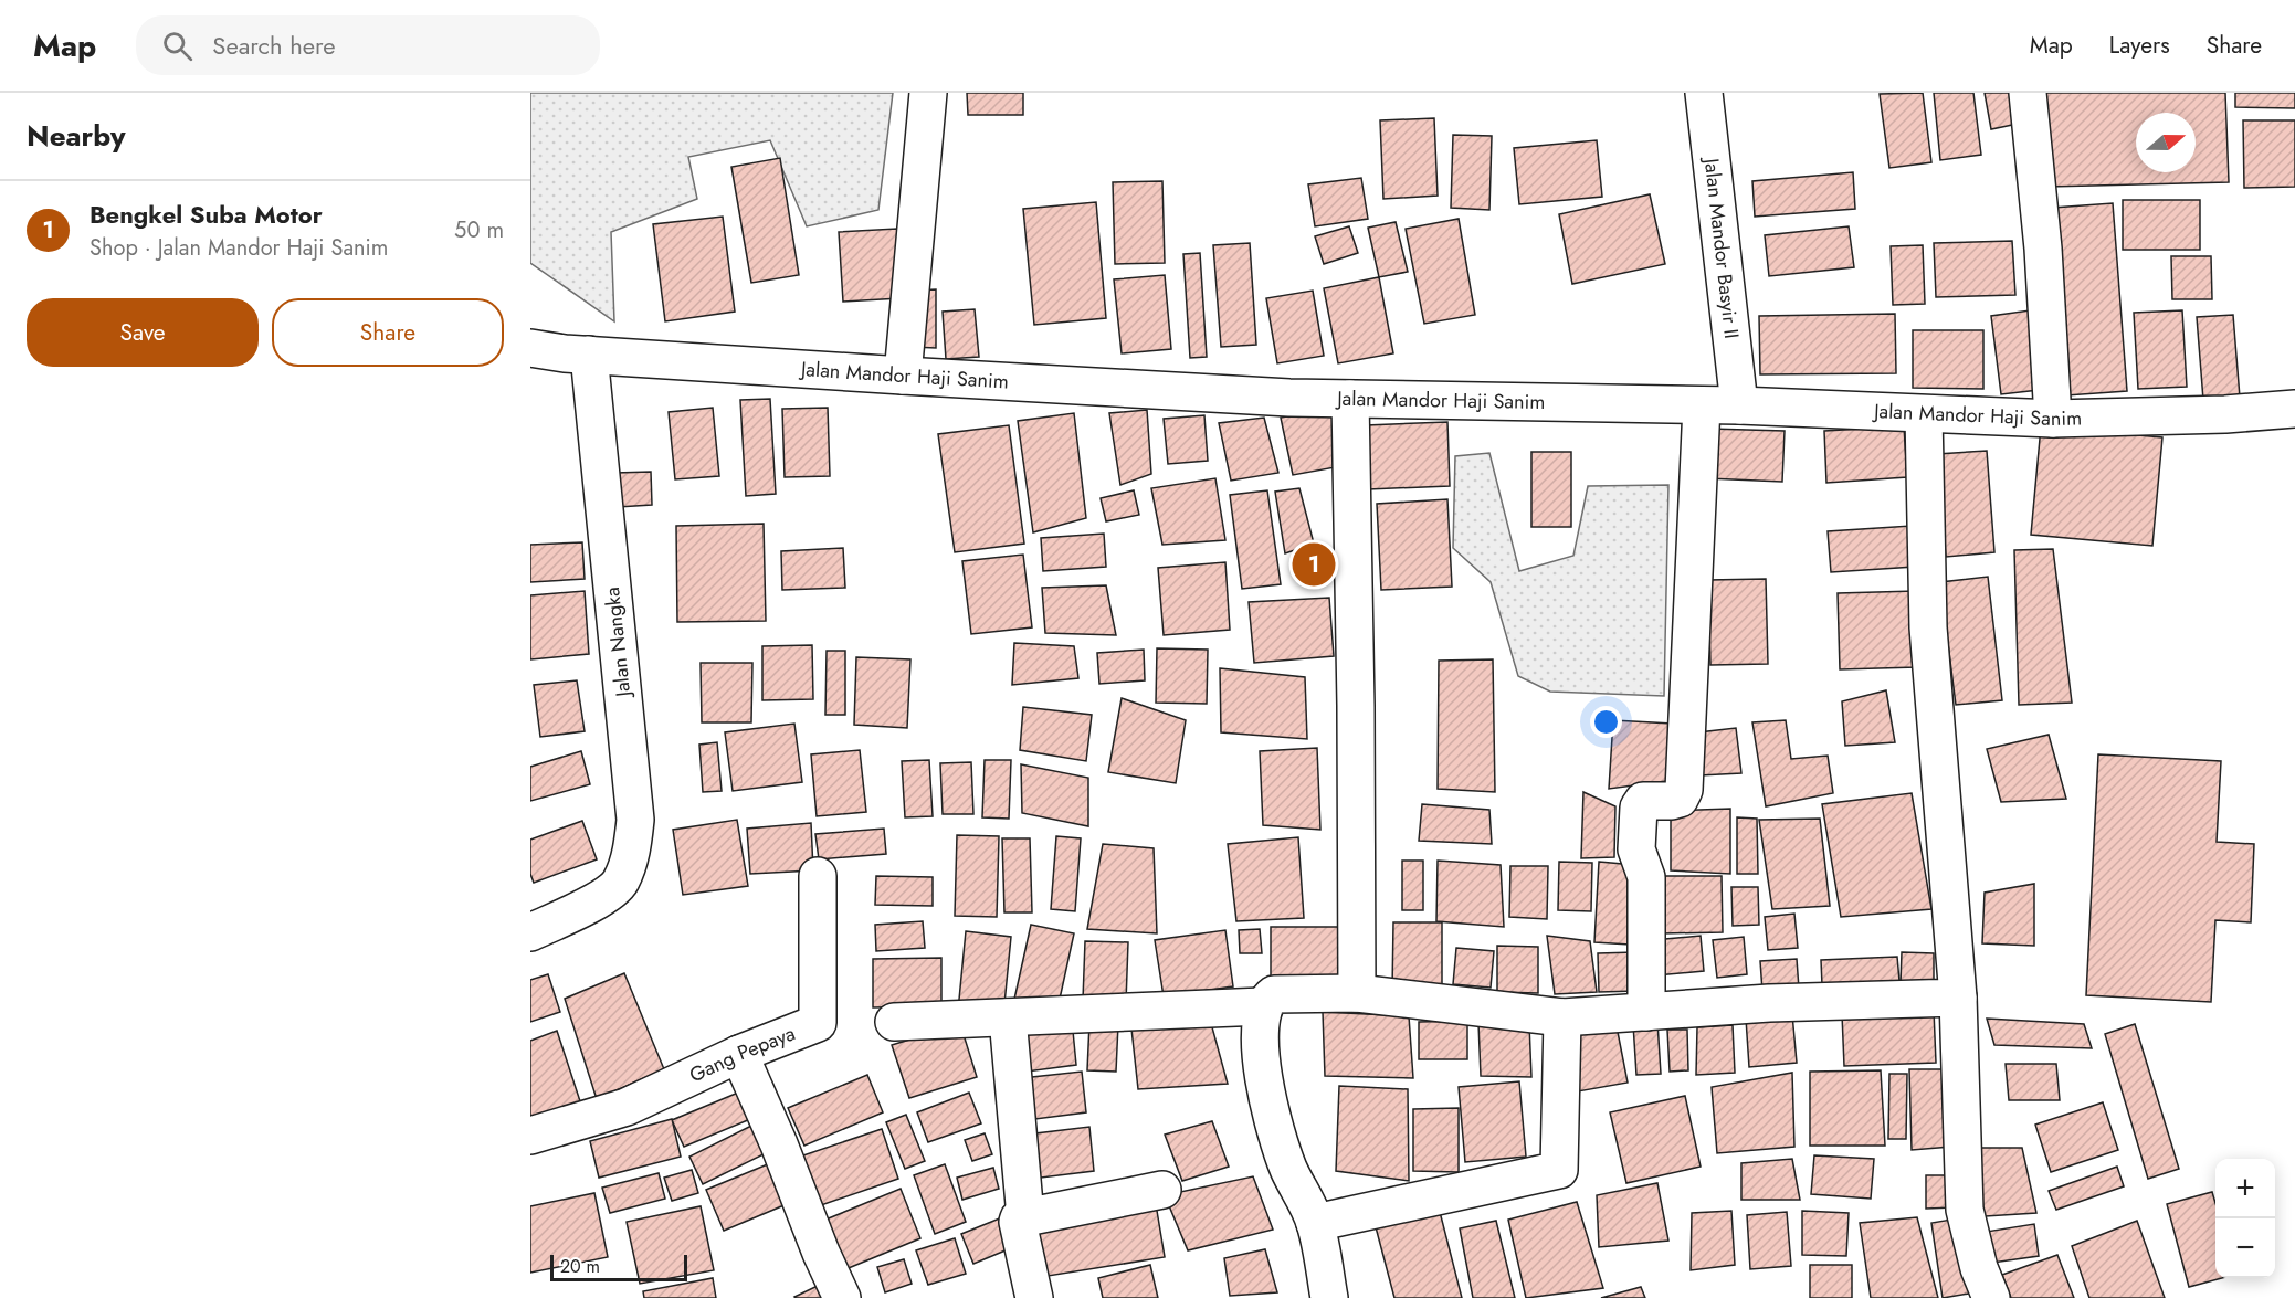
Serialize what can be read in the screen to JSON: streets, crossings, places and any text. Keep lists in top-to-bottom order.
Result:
{
  "streets": {
    "street": [
      "Jalan Mandor Basyir II",
      "Jalan Mandor Haji Sanim",
      "Jalan Nangka",
      "Gang Pepaya"
    ]
  },
  "crossings": [
    ["Jalan Mandor Basyir II", "Jalan Mandor Haji Sanim"],
    ["Jalan Mandor Haji Sanim", "Jalan Nangka"]
  ],
  "scale_bar": "20 m",
  "north": "right",
  "page": {
    "header": "Map",
    "search": "Search here",
    "nav": ["Map", "Layers", "Share"],
    "heading": "Nearby",
    "list": [
      {
        "mark": "1",
        "name": "Bengkel Suba Motor",
        "note": "Shop · Jalan Mandor Haji Sanim",
        "value": "50 m"
      }
    ],
    "buttons": ["Save", "Share"],
    "pins": "1",
    "map_buttons": ["+", "−"],
    "scale": "20 m"
  }
}
